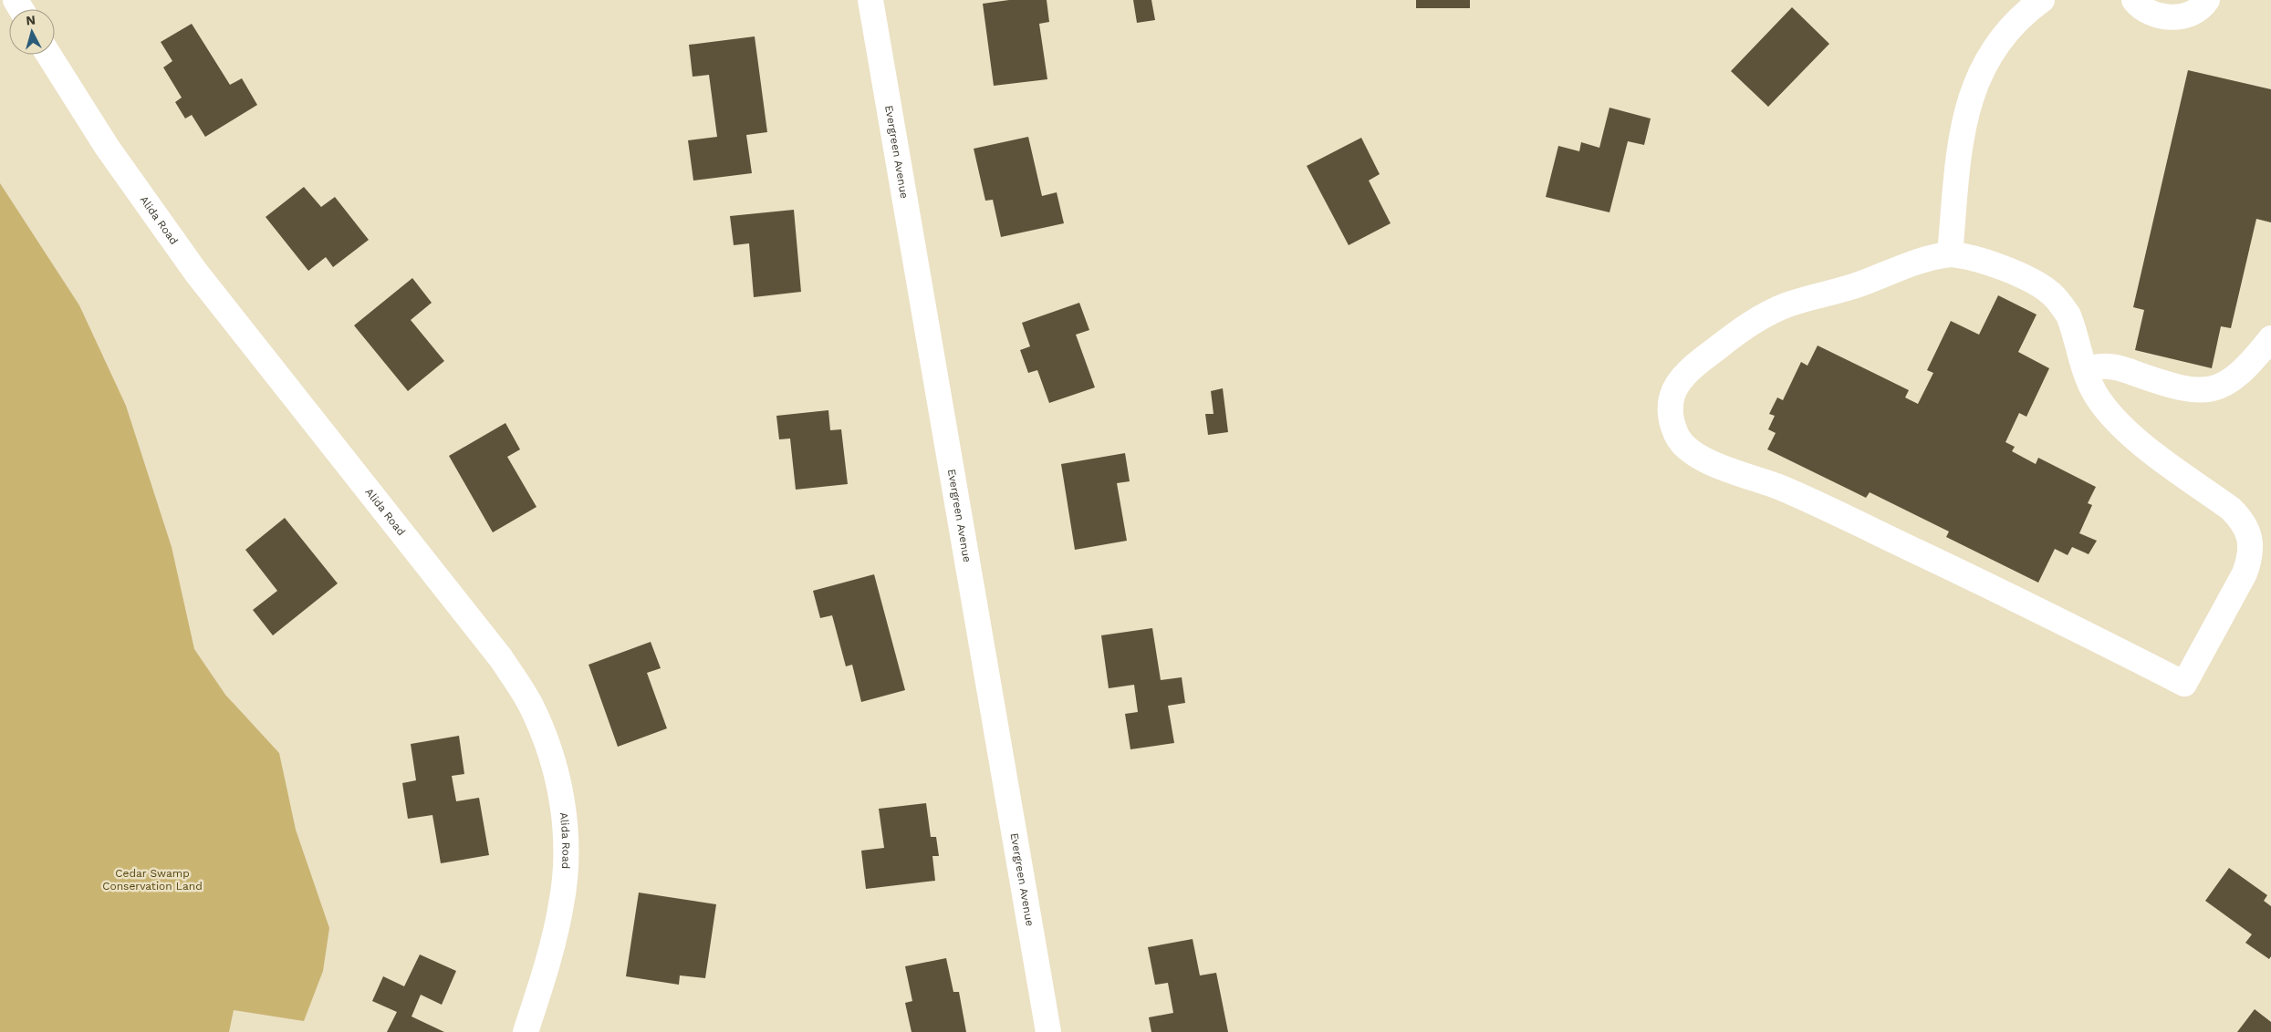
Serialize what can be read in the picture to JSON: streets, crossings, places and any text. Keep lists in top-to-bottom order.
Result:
{
  "streets": {
    "street": ["Evergreen Avenue", "Alida Road"]
  },
  "parks": ["Cedar Swamp Conservation Land"],
  "north": "top"
}
